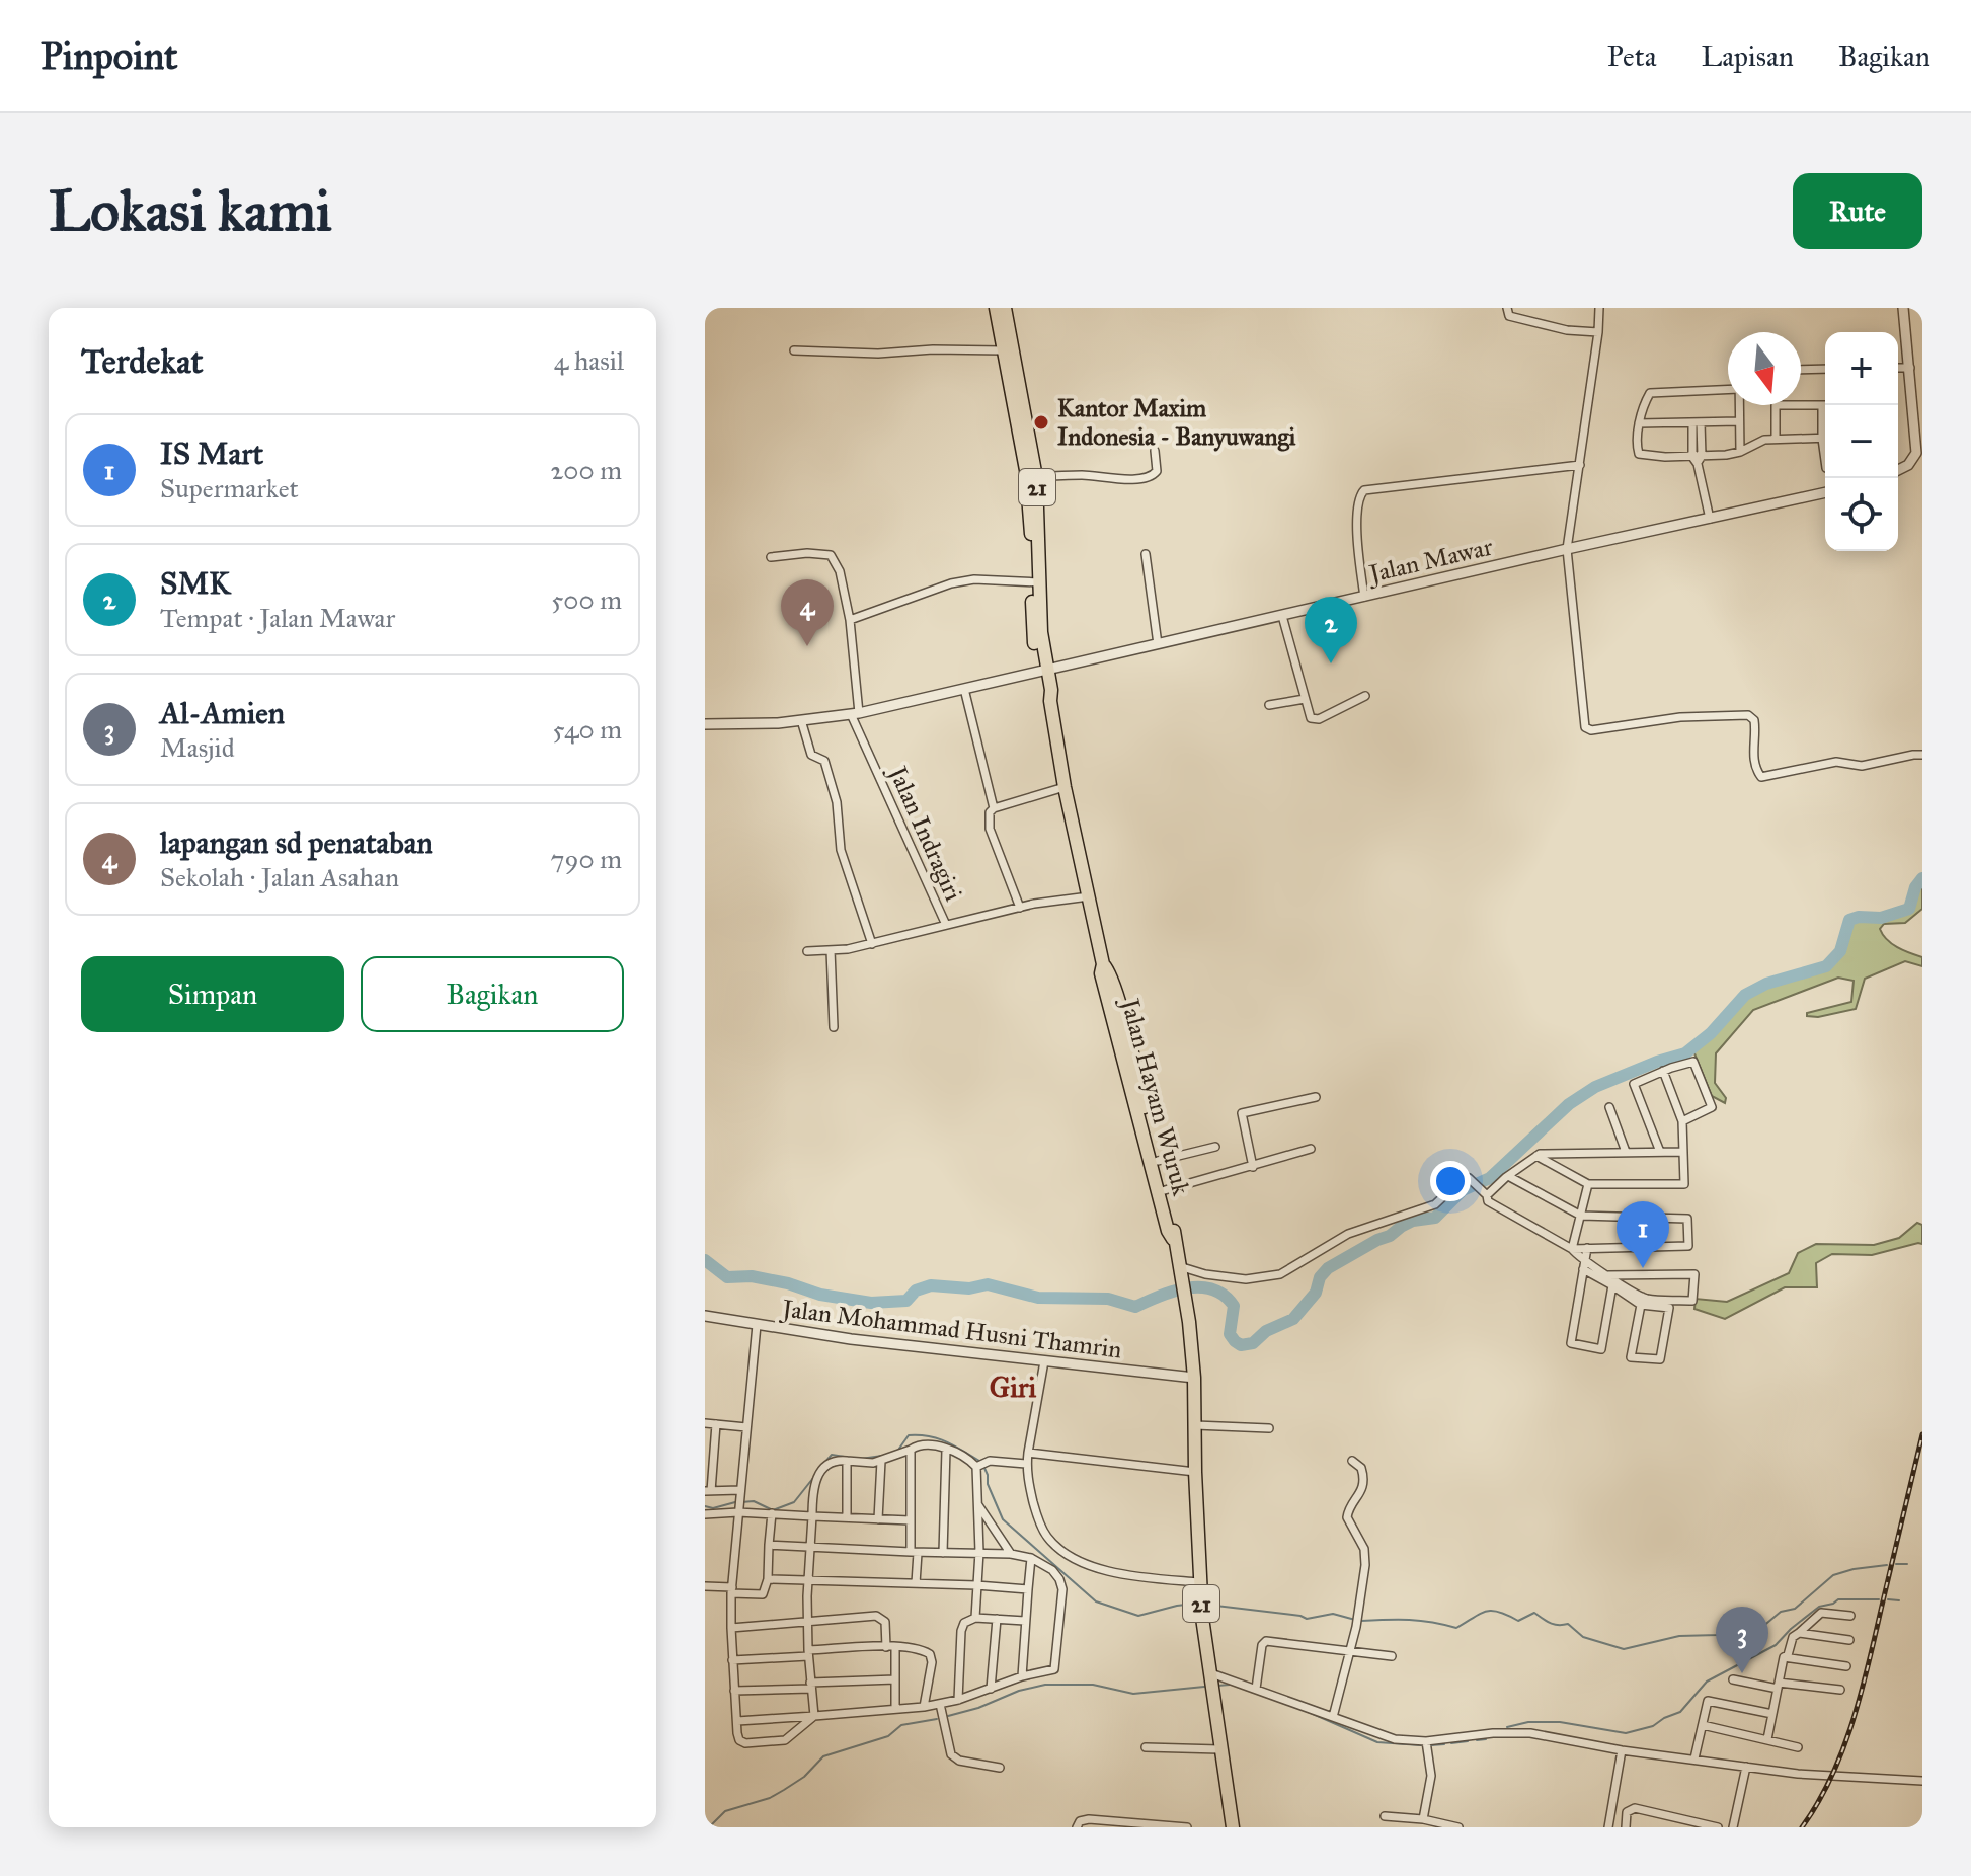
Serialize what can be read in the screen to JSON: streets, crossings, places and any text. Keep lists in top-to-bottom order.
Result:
{
  "streets": {
    "highway": ["21", "Jalan Hayam Wuruk"],
    "street": ["Jalan Mawar", "Jalan Indragiri", "Jalan Mohammad Husni Thamrin"]
  },
  "crossings": [
    ["21", "Jalan Mawar"],
    ["21", "Jalan Hayam Wuruk"],
    ["21", "Jalan Mohammad Husni Thamrin"],
    ["Jalan Mawar", "Jalan Indragiri"],
    ["Jalan Mawar", "Jalan Hayam Wuruk"],
    ["Jalan Indragiri", "Jalan Hayam Wuruk"],
    ["Jalan Hayam Wuruk", "Jalan Mohammad Husni Thamrin"]
  ],
  "districts": ["Giri"],
  "places": ["Kantor Maxim Indonesia - Banyuwangi"],
  "north": "bottom",
  "page": {
    "header": "Pinpoint",
    "nav": ["Peta", "Lapisan", "Bagikan"],
    "buttons": [
      "Rute",
      ["Simpan", "Bagikan"]
    ],
    "title": "Lokasi kami",
    "heading": ["Terdekat", "4 hasil"],
    "map_buttons": ["+", "−"],
    "list": [
      {
        "mark": "1",
        "name": "IS Mart",
        "note": "Supermarket",
        "value": "200 m"
      },
      {
        "mark": "2",
        "name": "SMK",
        "note": "Tempat · Jalan Mawar",
        "value": "500 m"
      },
      {
        "mark": "3",
        "name": "Al-Amien",
        "note": "Masjid",
        "value": "540 m"
      },
      {
        "mark": "4",
        "name": "lapangan sd penataban",
        "note": "Sekolah · Jalan Asahan",
        "value": "790 m"
      }
    ],
    "pins": [
      "4",
      "2",
      "1",
      "3"
    ]
  }
}
